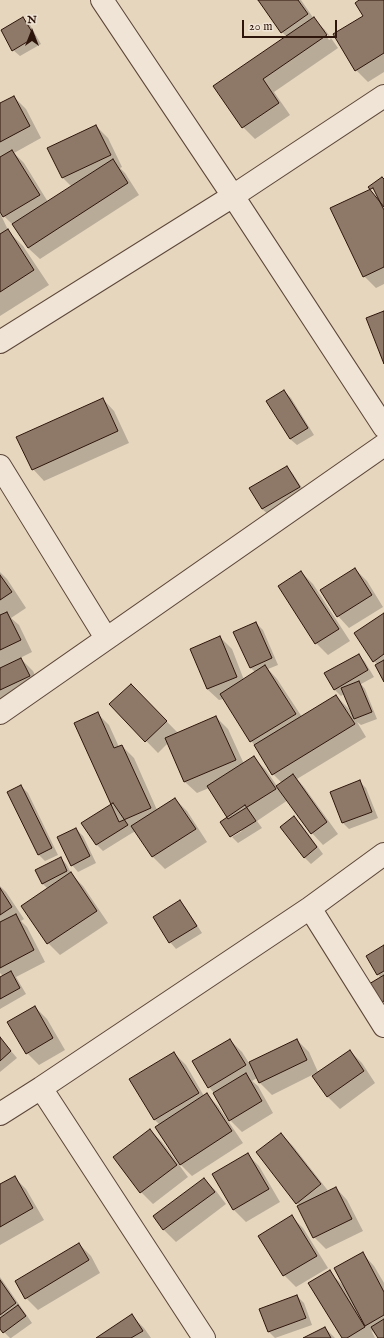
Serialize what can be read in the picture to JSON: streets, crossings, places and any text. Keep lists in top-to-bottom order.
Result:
{
  "scale_bar": "20 m",
  "north": "top"
}
